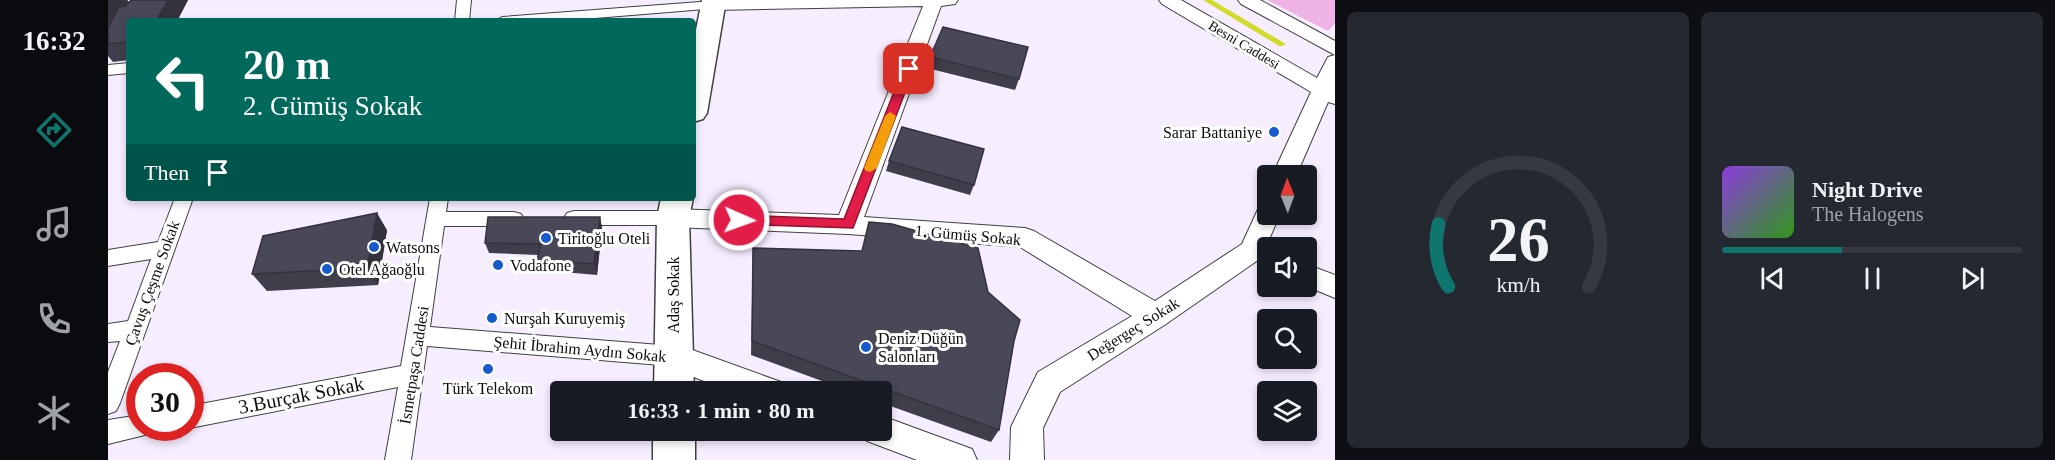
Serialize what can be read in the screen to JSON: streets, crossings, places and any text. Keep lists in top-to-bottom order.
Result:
{
  "streets": {
    "street": [
      "Besni Caddesi",
      "1. Gümüş Sokak",
      "Çavuş Çeşme Sokak",
      "Adaş Sokak",
      "Değergeç Sokak",
      "Şehit İbrahim Aydın Sokak",
      "İsmetpaşa Caddesi",
      "3.Burçak Sokak"
    ]
  },
  "crossings": [
    ["1. Gümüş Sokak", "Adaş Sokak"],
    ["1. Gümüş Sokak", "Değergeç Sokak"],
    ["Adaş Sokak", "Şehit İbrahim Aydın Sokak"],
    ["Şehit İbrahim Aydın Sokak", "İsmetpaşa Caddesi"],
    ["İsmetpaşa Caddesi", "3.Burçak Sokak"]
  ],
  "places": [
    "Sarar Battaniye",
    "Tiritoğlu Oteli",
    "Watsons",
    "Vodafone",
    "Otel Ağaoğlu",
    "Nurşah Kuruyemiş",
    "Deniz Düğün Salonları",
    "Türk Telekom"
  ],
  "north": "top",
  "page": {
    "tabs": "16:32",
    "turn": ["20 m", "2. Gümüş Sokak"],
    "then": "Then",
    "song": ["Night Drive", "The Halogens"],
    "limit": "30",
    "trip": "16:33 · 1 min · 80 m",
    "gauge": ["26", "km/h"]
  }
}
